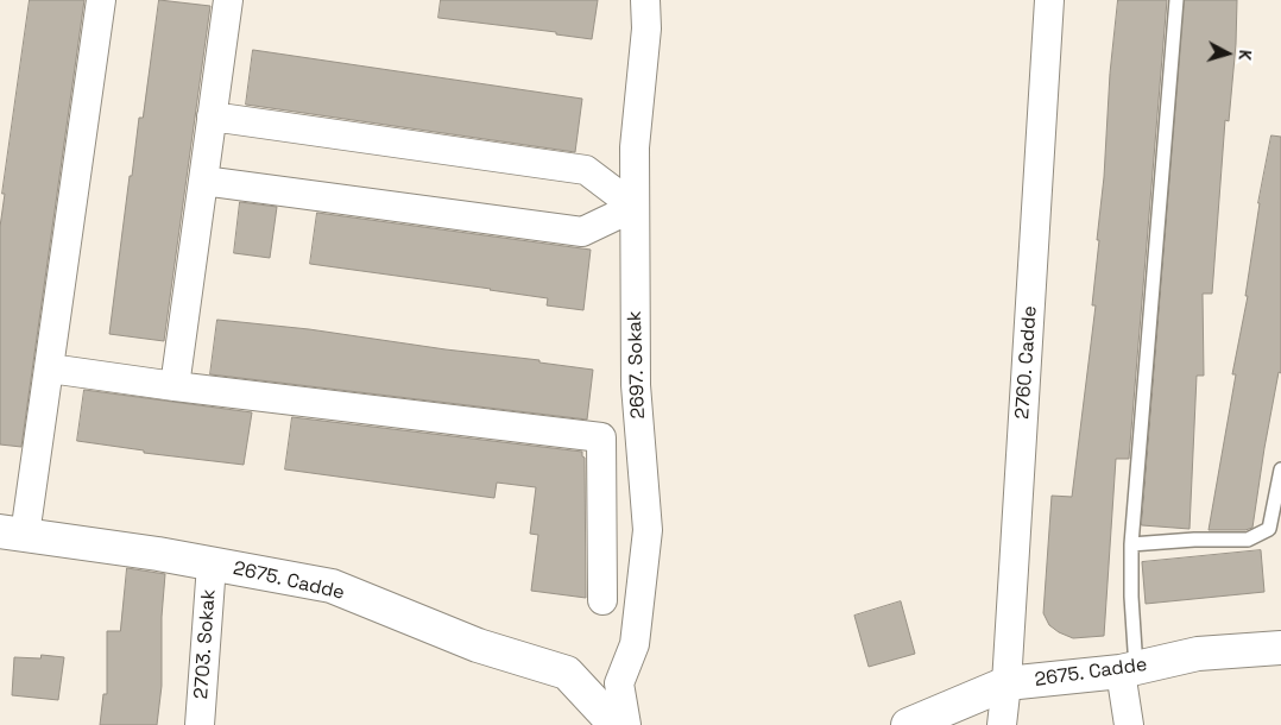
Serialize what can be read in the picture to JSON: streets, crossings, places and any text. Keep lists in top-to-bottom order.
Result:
{
  "streets": {
    "street": [
      "2760. Cadde",
      "2697. Sokak",
      "2675. Cadde",
      "2703. Sokak"
    ]
  },
  "crossings": [
    ["2760. Cadde", "2675. Cadde"],
    ["2675. Cadde", "2703. Sokak"]
  ],
  "north": "right"
}
